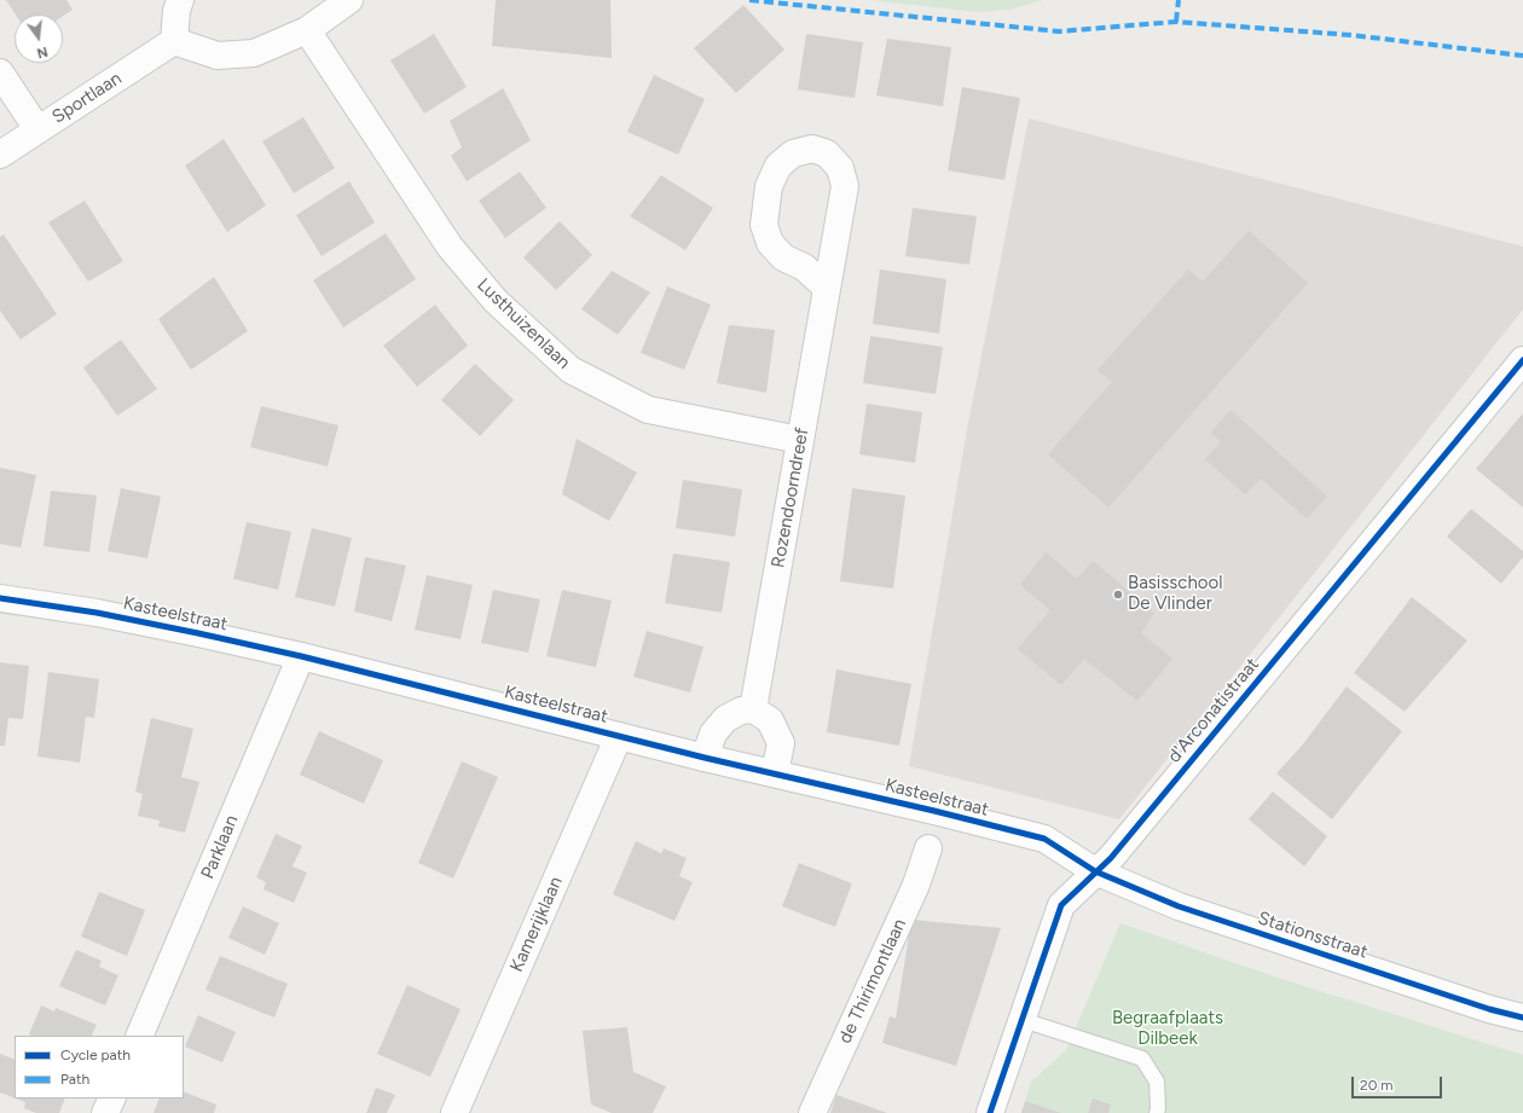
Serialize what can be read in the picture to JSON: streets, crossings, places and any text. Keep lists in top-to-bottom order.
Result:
{
  "streets": {
    "street": [
      "Sportlaan",
      "Lusthuizenlaan",
      "Rozendoorndreef",
      "Kasteelstraat",
      "d'Arconatistraat",
      "Parklaan",
      "Kamerijklaan",
      "Stationsstraat",
      "de Thirimontlaan"
    ]
  },
  "crossings": [
    ["Lusthuizenlaan", "Rozendoorndreef"],
    ["Kasteelstraat", "d'Arconatistraat"],
    ["Kasteelstraat", "Parklaan"],
    ["Kasteelstraat", "Kamerijklaan"],
    ["Kasteelstraat", "Stationsstraat"],
    ["d'Arconatistraat", "Stationsstraat"]
  ],
  "parks": ["Begraafplaats Dilbeek"],
  "places": ["Basisschool De Vlinder"],
  "legend": ["Cycle path", "Path"],
  "scale_bar": "20 m",
  "north": "bottom"
}
